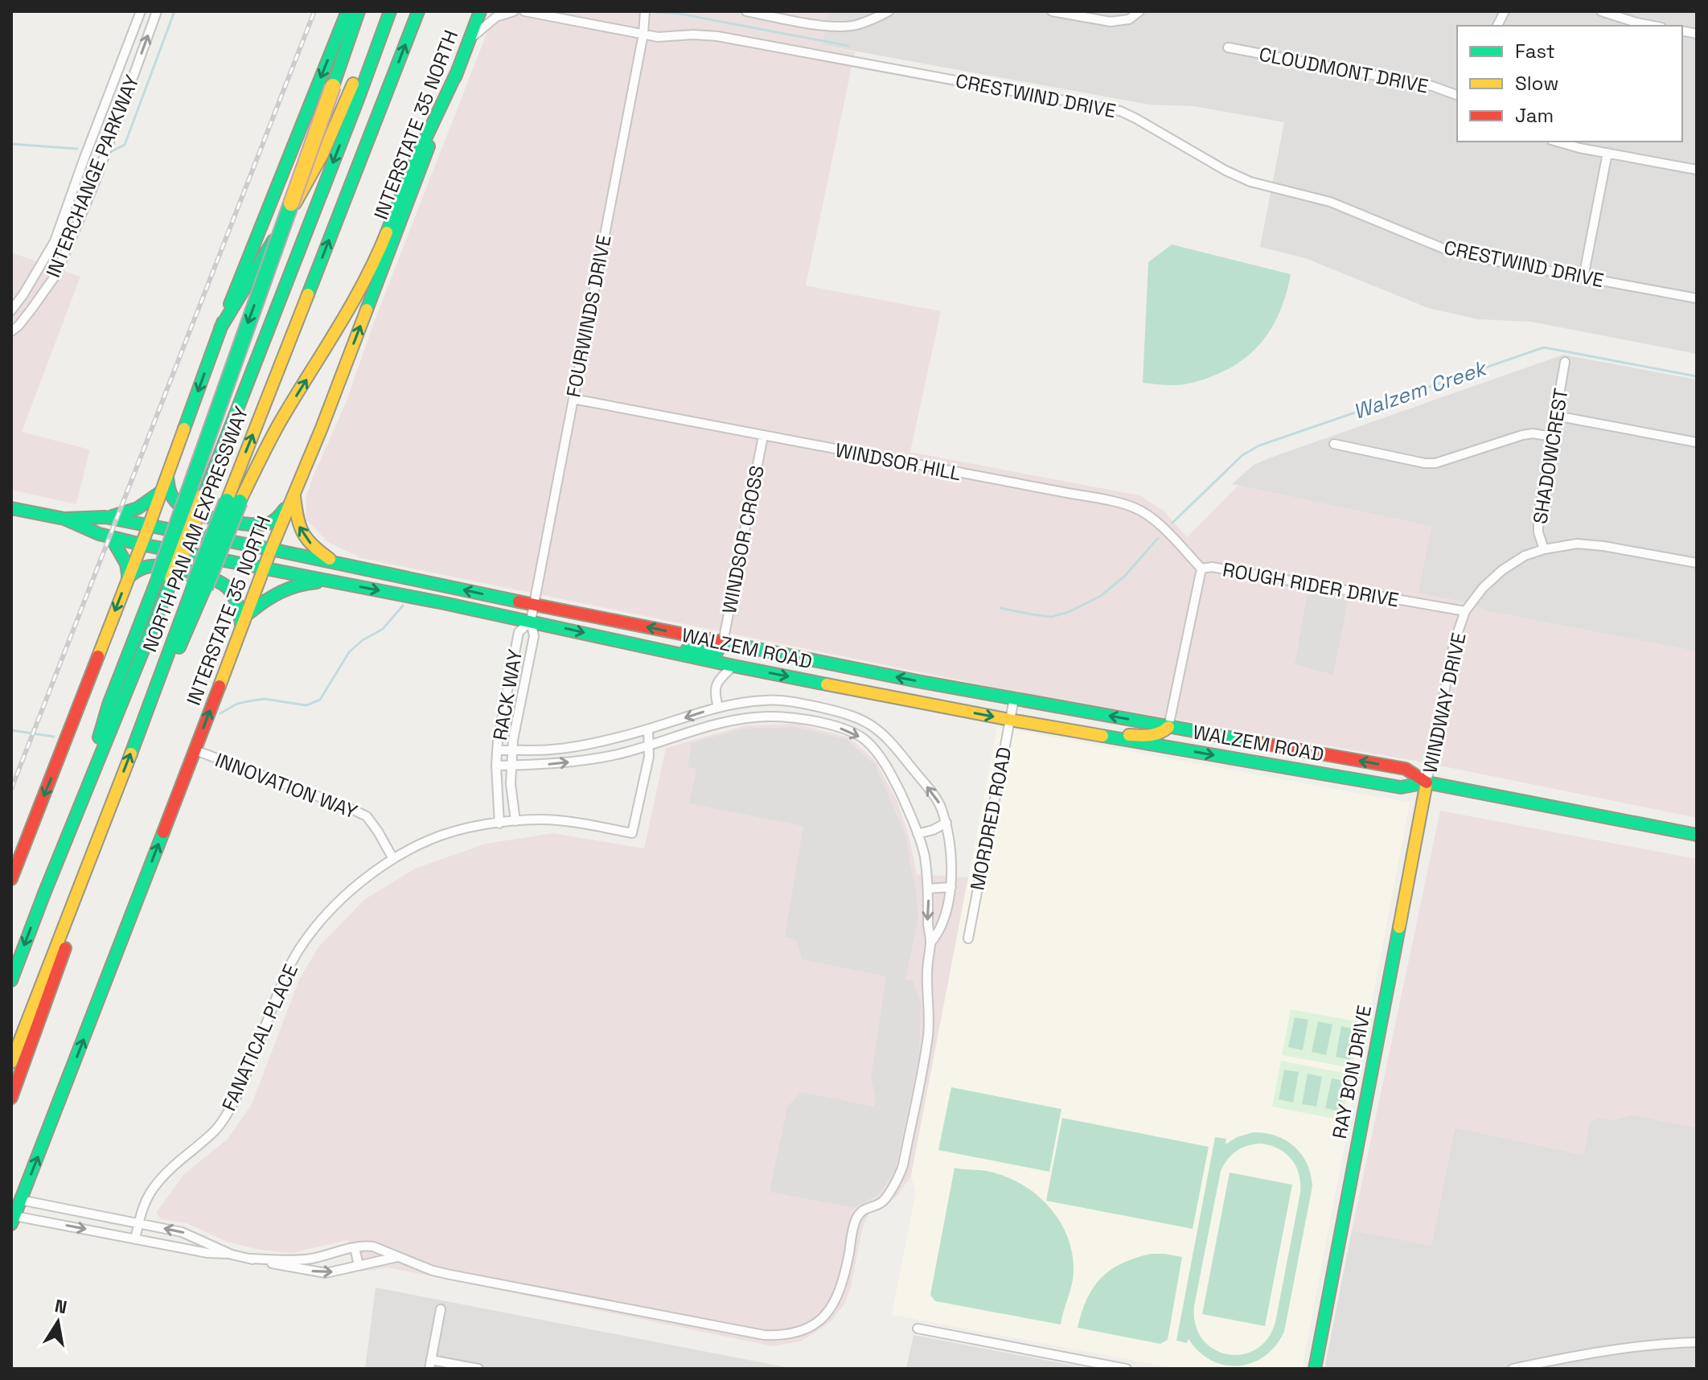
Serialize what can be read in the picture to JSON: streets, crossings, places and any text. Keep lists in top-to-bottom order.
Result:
{
  "streets": {
    "main road": [
      "INTERSTATE 35 NORTH",
      "NORTH PAN AM EXPRESSWAY",
      "WALZEM ROAD",
      "RAY BON DRIVE"
    ],
    "street": [
      "CLOUDMONT DRIVE",
      "CRESTWIND DRIVE",
      "INTERCHANGE PARKWAY",
      "FOURWINDS DRIVE",
      "SHADOWCREST",
      "WINDSOR HILL",
      "WINDSOR CROSS",
      "ROUGH RIDER DRIVE",
      "RACK WAY",
      "WINDWAY DRIVE",
      "INNOVATION WAY",
      "MORDRED ROAD",
      "FANATICAL PLACE"
    ]
  },
  "crossings": [
    ["CRESTWIND DRIVE", "FOURWINDS DRIVE"],
    ["INTERSTATE 35 NORTH", "WALZEM ROAD"],
    ["INTERSTATE 35 NORTH", "INNOVATION WAY"],
    ["FOURWINDS DRIVE", "WINDSOR HILL"],
    ["FOURWINDS DRIVE", "WALZEM ROAD"],
    ["FOURWINDS DRIVE", "RACK WAY"],
    ["SHADOWCREST", "WINDWAY DRIVE"],
    ["WINDSOR HILL", "WINDSOR CROSS"],
    ["WINDSOR HILL", "ROUGH RIDER DRIVE"],
    ["WINDSOR CROSS", "WALZEM ROAD"],
    ["ROUGH RIDER DRIVE", "WALZEM ROAD"],
    ["ROUGH RIDER DRIVE", "WINDWAY DRIVE"],
    ["WALZEM ROAD", "RACK WAY"],
    ["WALZEM ROAD", "WINDWAY DRIVE"],
    ["WALZEM ROAD", "MORDRED ROAD"],
    ["WALZEM ROAD", "RAY BON DRIVE"],
    ["RACK WAY", "FANATICAL PLACE"],
    ["WINDWAY DRIVE", "RAY BON DRIVE"],
    ["INNOVATION WAY", "FANATICAL PLACE"]
  ],
  "water": ["Walzem Creek"],
  "legend": ["Fast", "Slow", "Jam"],
  "north": "top"
}
